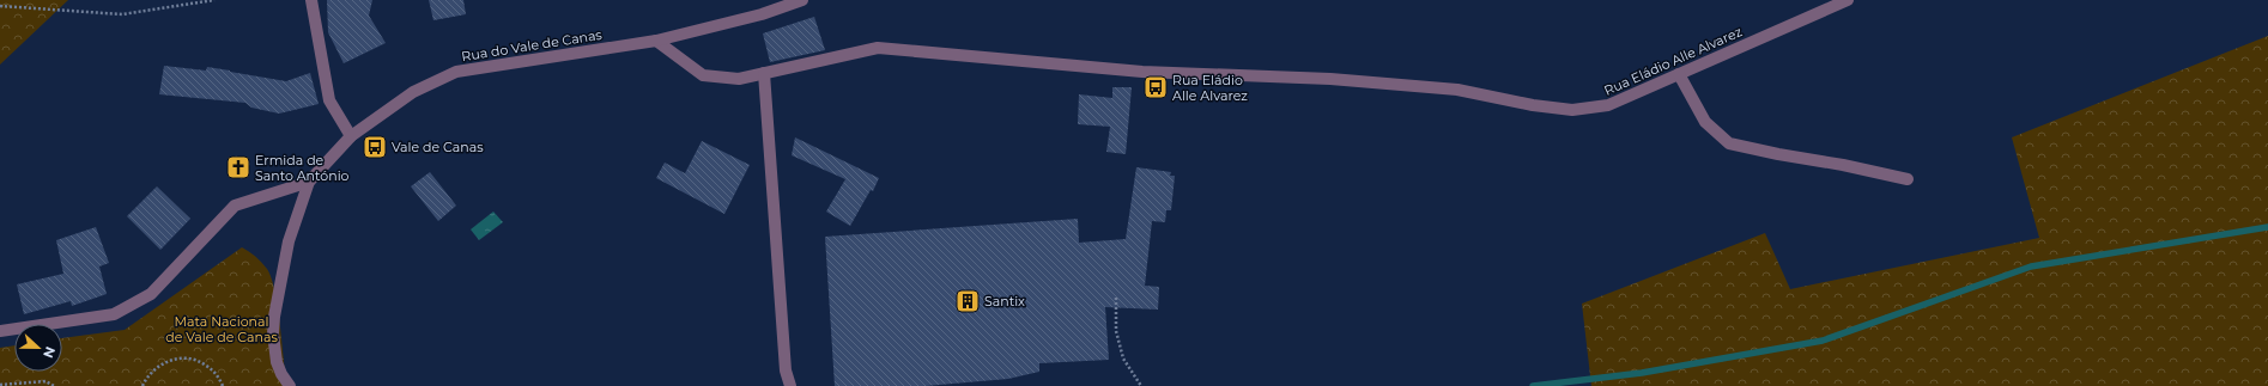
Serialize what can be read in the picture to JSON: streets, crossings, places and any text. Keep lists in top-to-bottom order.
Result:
{
  "streets": {
    "street": ["Rua do Vale de Canas", "Rua Eládio Alle Alvarez"]
  },
  "crossings": [
    ["Rua do Vale de Canas", "Rua Eládio Alle Alvarez"]
  ],
  "parks": ["Mata Nacional de Vale de Canas"],
  "places": {
    "bus stop": ["Rua Eládio Alle Alvarez", "Vale de Canas"],
    "church": ["Ermida de Santo António"],
    "building": ["Santix"]
  },
  "north": "right"
}
